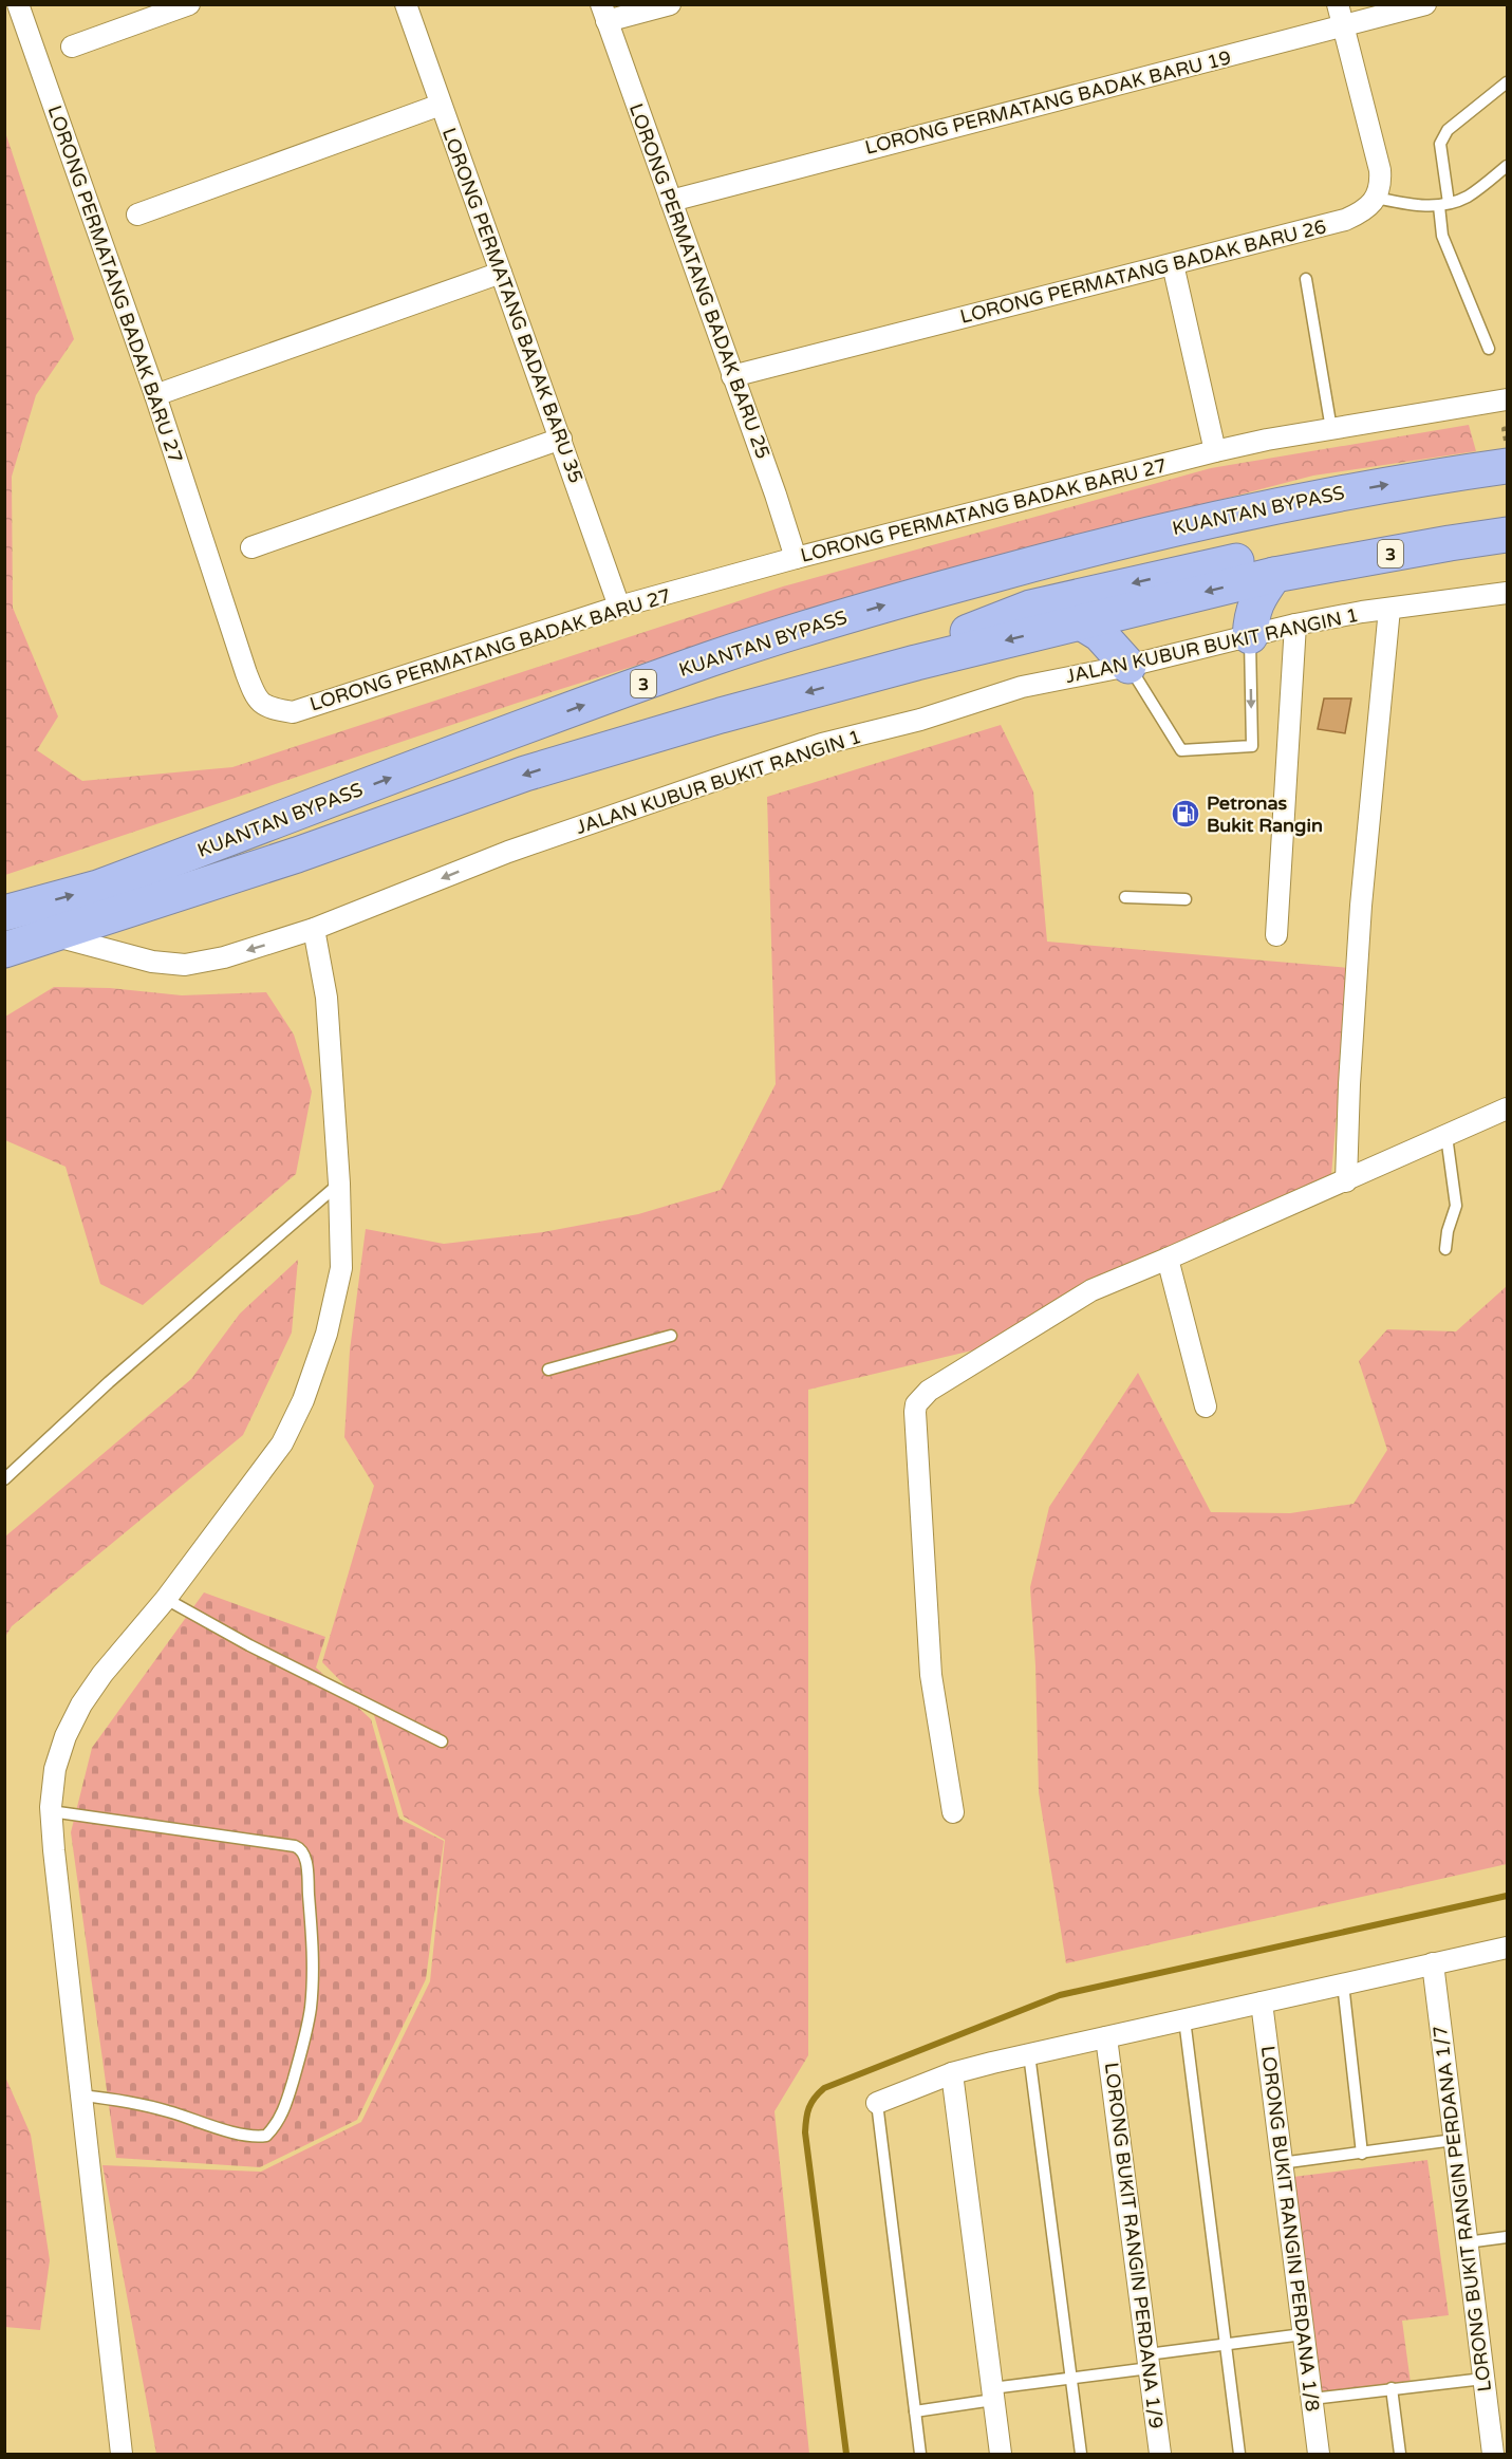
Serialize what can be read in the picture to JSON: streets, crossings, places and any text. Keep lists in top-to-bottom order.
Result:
{
  "streets": {
    "highway": ["KUANTAN BYPASS", "3"],
    "street": [
      "LORONG PERMATANG BADAK BARU 19",
      "LORONG PERMATANG BADAK BARU 26",
      "LORONG PERMATANG BADAK BARU 25",
      "LORONG PERMATANG BADAK BARU 27",
      "LORONG PERMATANG BADAK BARU 35",
      "JALAN KUBUR BUKIT RANGIN 1",
      "LORONG BUKIT RANGIN PERDANA 1/7",
      "LORONG BUKIT RANGIN PERDANA 1/8",
      "LORONG BUKIT RANGIN PERDANA 1/9"
    ]
  },
  "crossings": [
    ["LORONG PERMATANG BADAK BARU 19", "LORONG PERMATANG BADAK BARU 25"],
    ["LORONG PERMATANG BADAK BARU 26", "LORONG PERMATANG BADAK BARU 25"],
    ["LORONG PERMATANG BADAK BARU 25", "LORONG PERMATANG BADAK BARU 27"],
    ["LORONG PERMATANG BADAK BARU 27", "LORONG PERMATANG BADAK BARU 35"],
    ["KUANTAN BYPASS", "JALAN KUBUR BUKIT RANGIN 1"]
  ],
  "one_way": ["JALAN KUBUR BUKIT RANGIN 1"],
  "places": {
    "fuel station": ["Petronas Bukit Rangin"]
  }
}
